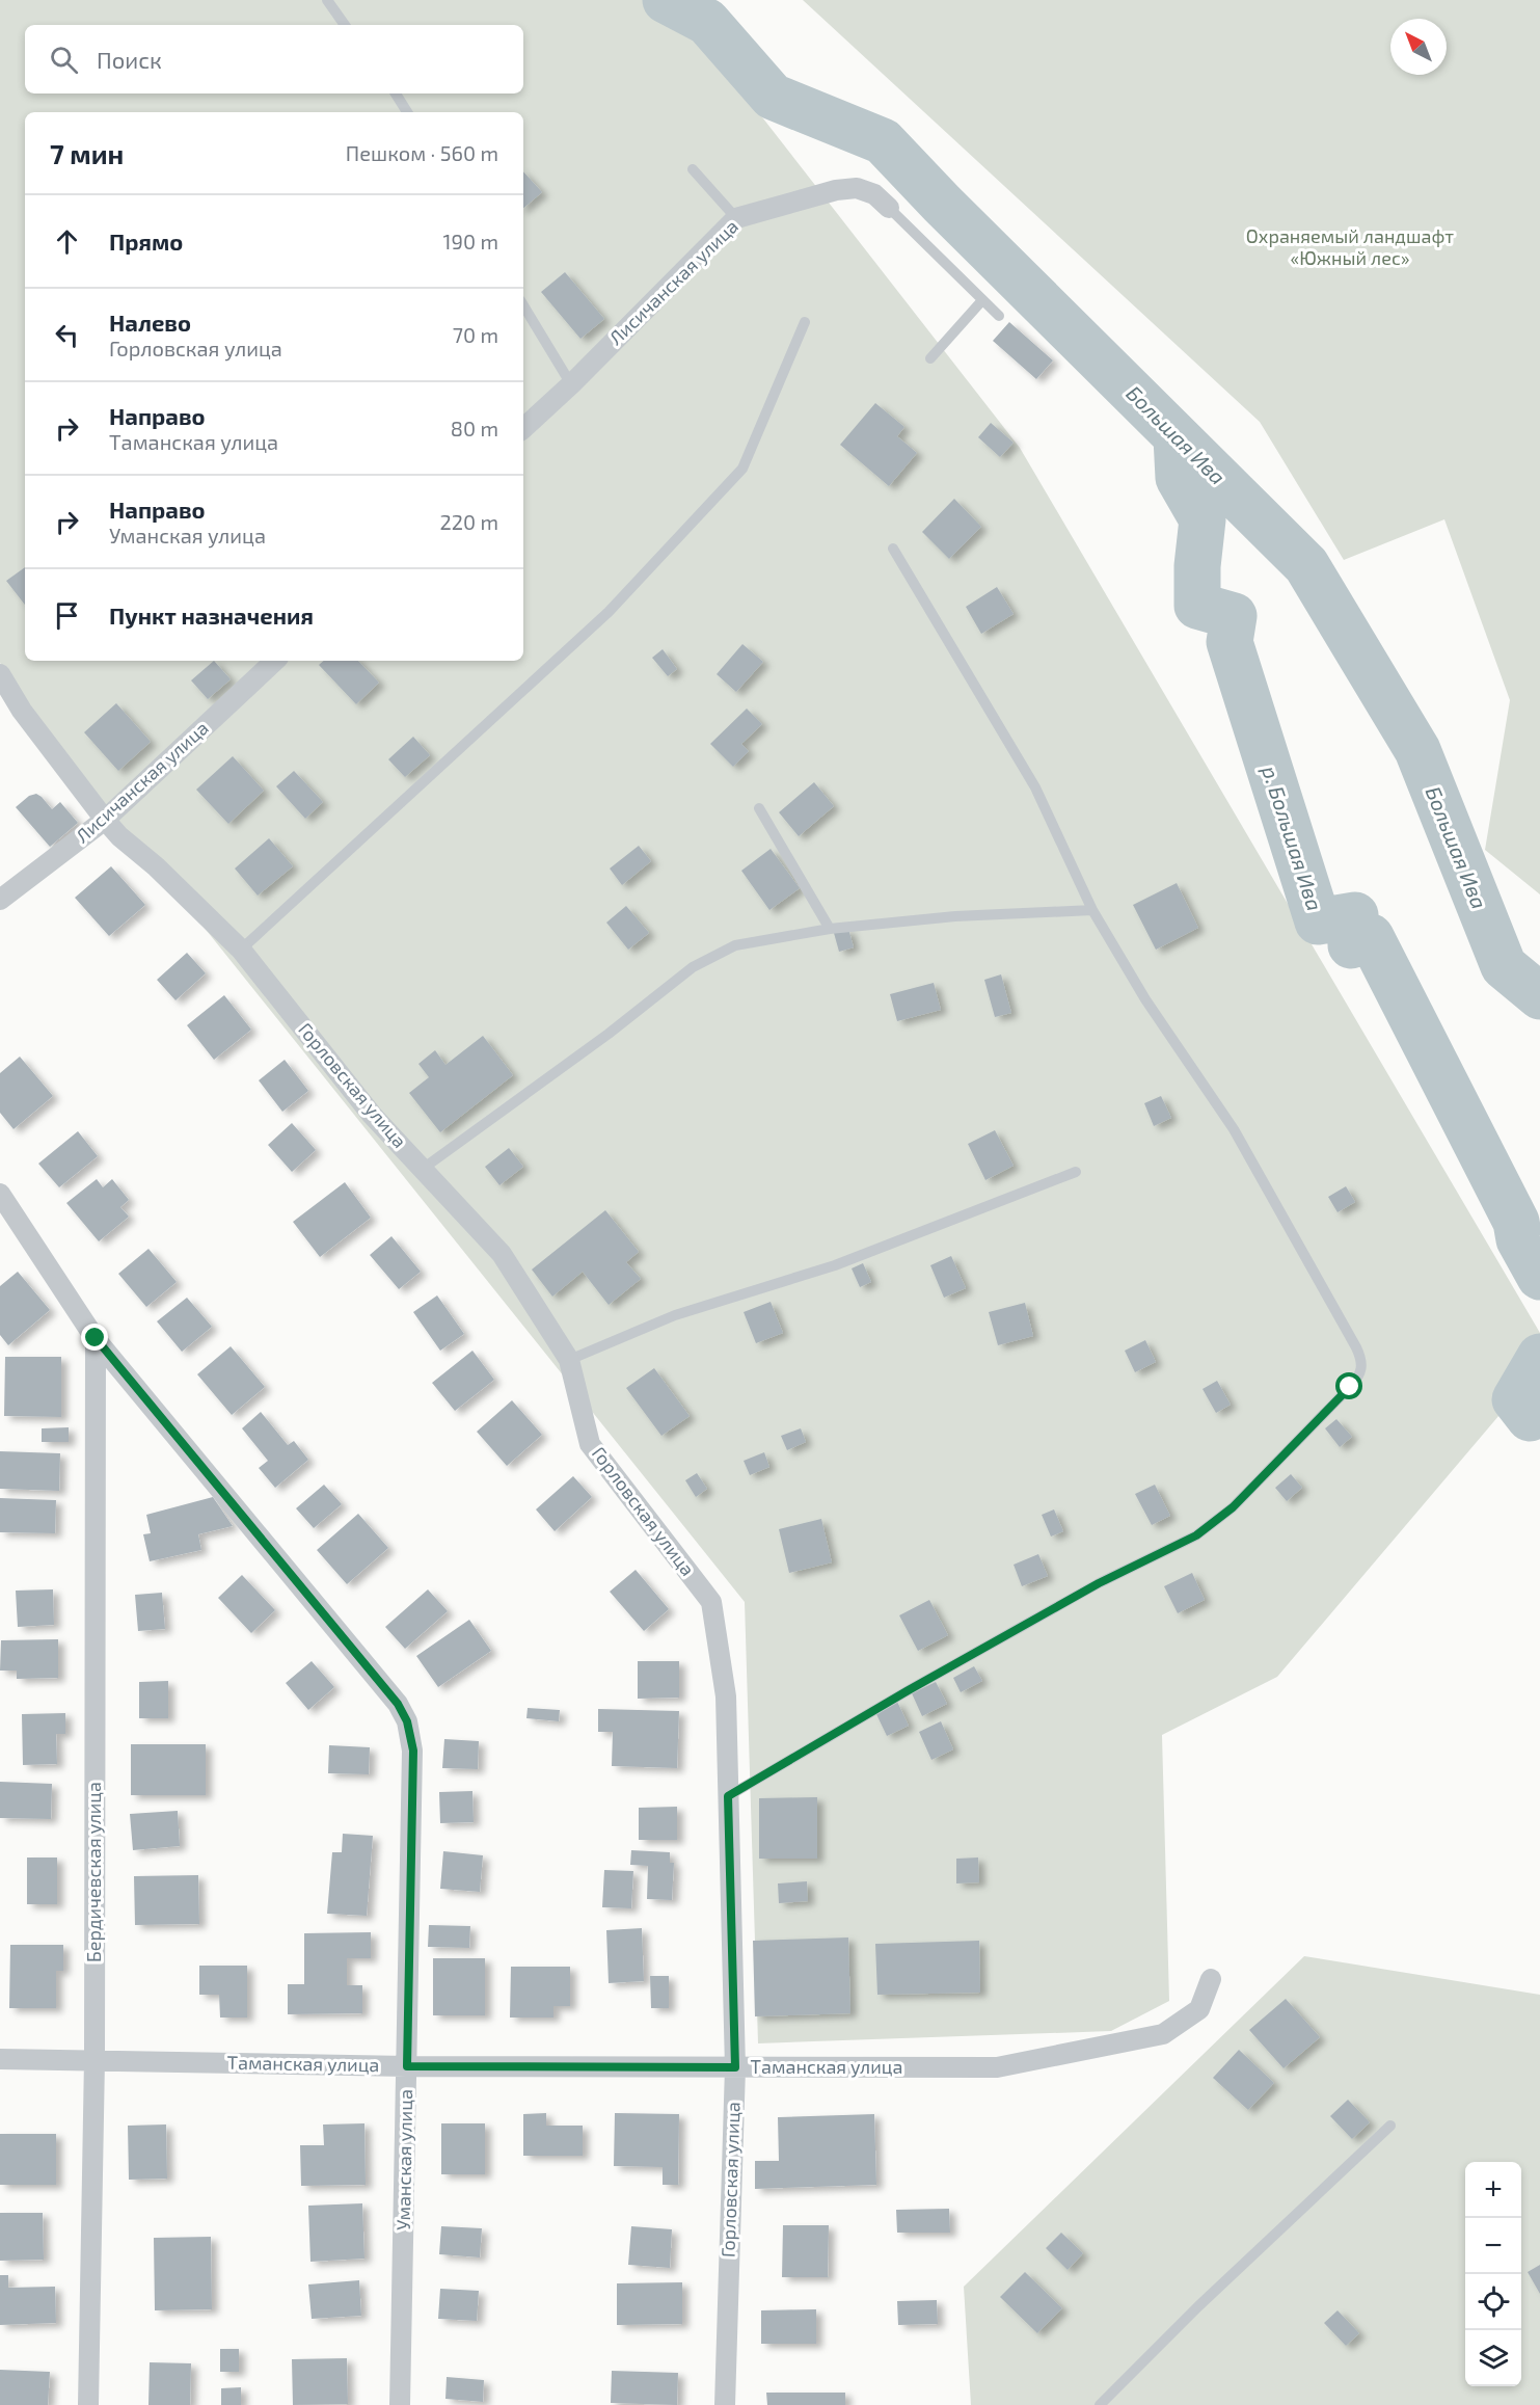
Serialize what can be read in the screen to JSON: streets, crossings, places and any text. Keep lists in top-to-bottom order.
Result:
{
  "streets": {
    "street": [
      "Лисичанская улица",
      "Горловская улица",
      "Бердичевская улица",
      "Таманская улица",
      "Уманская улица"
    ]
  },
  "crossings": [
    ["Лисичанская улица", "Горловская улица"],
    ["Горловская улица", "Таманская улица"],
    ["Бердичевская улица", "Таманская улица"],
    ["Бердичевская улица", "Уманская улица"],
    ["Таманская улица", "Уманская улица"]
  ],
  "water": ["Большая Ива", "р. Большая Ива"],
  "parks": ["Охраняемый ландшафт «Южный лес»"],
  "north": "top left",
  "page": {
    "search": "Поиск",
    "heading": ["7 мин", "Пешком · 560 m"],
    "list": [
      ["Прямо", "190 m"],
      ["Налево", "Горловская улица", "70 m"],
      ["Направо", "Таманская улица", "80 m"],
      ["Направо", "Уманская улица", "220 m"],
      "Пункт назначения"
    ],
    "map_buttons": ["+", "−"]
  }
}
